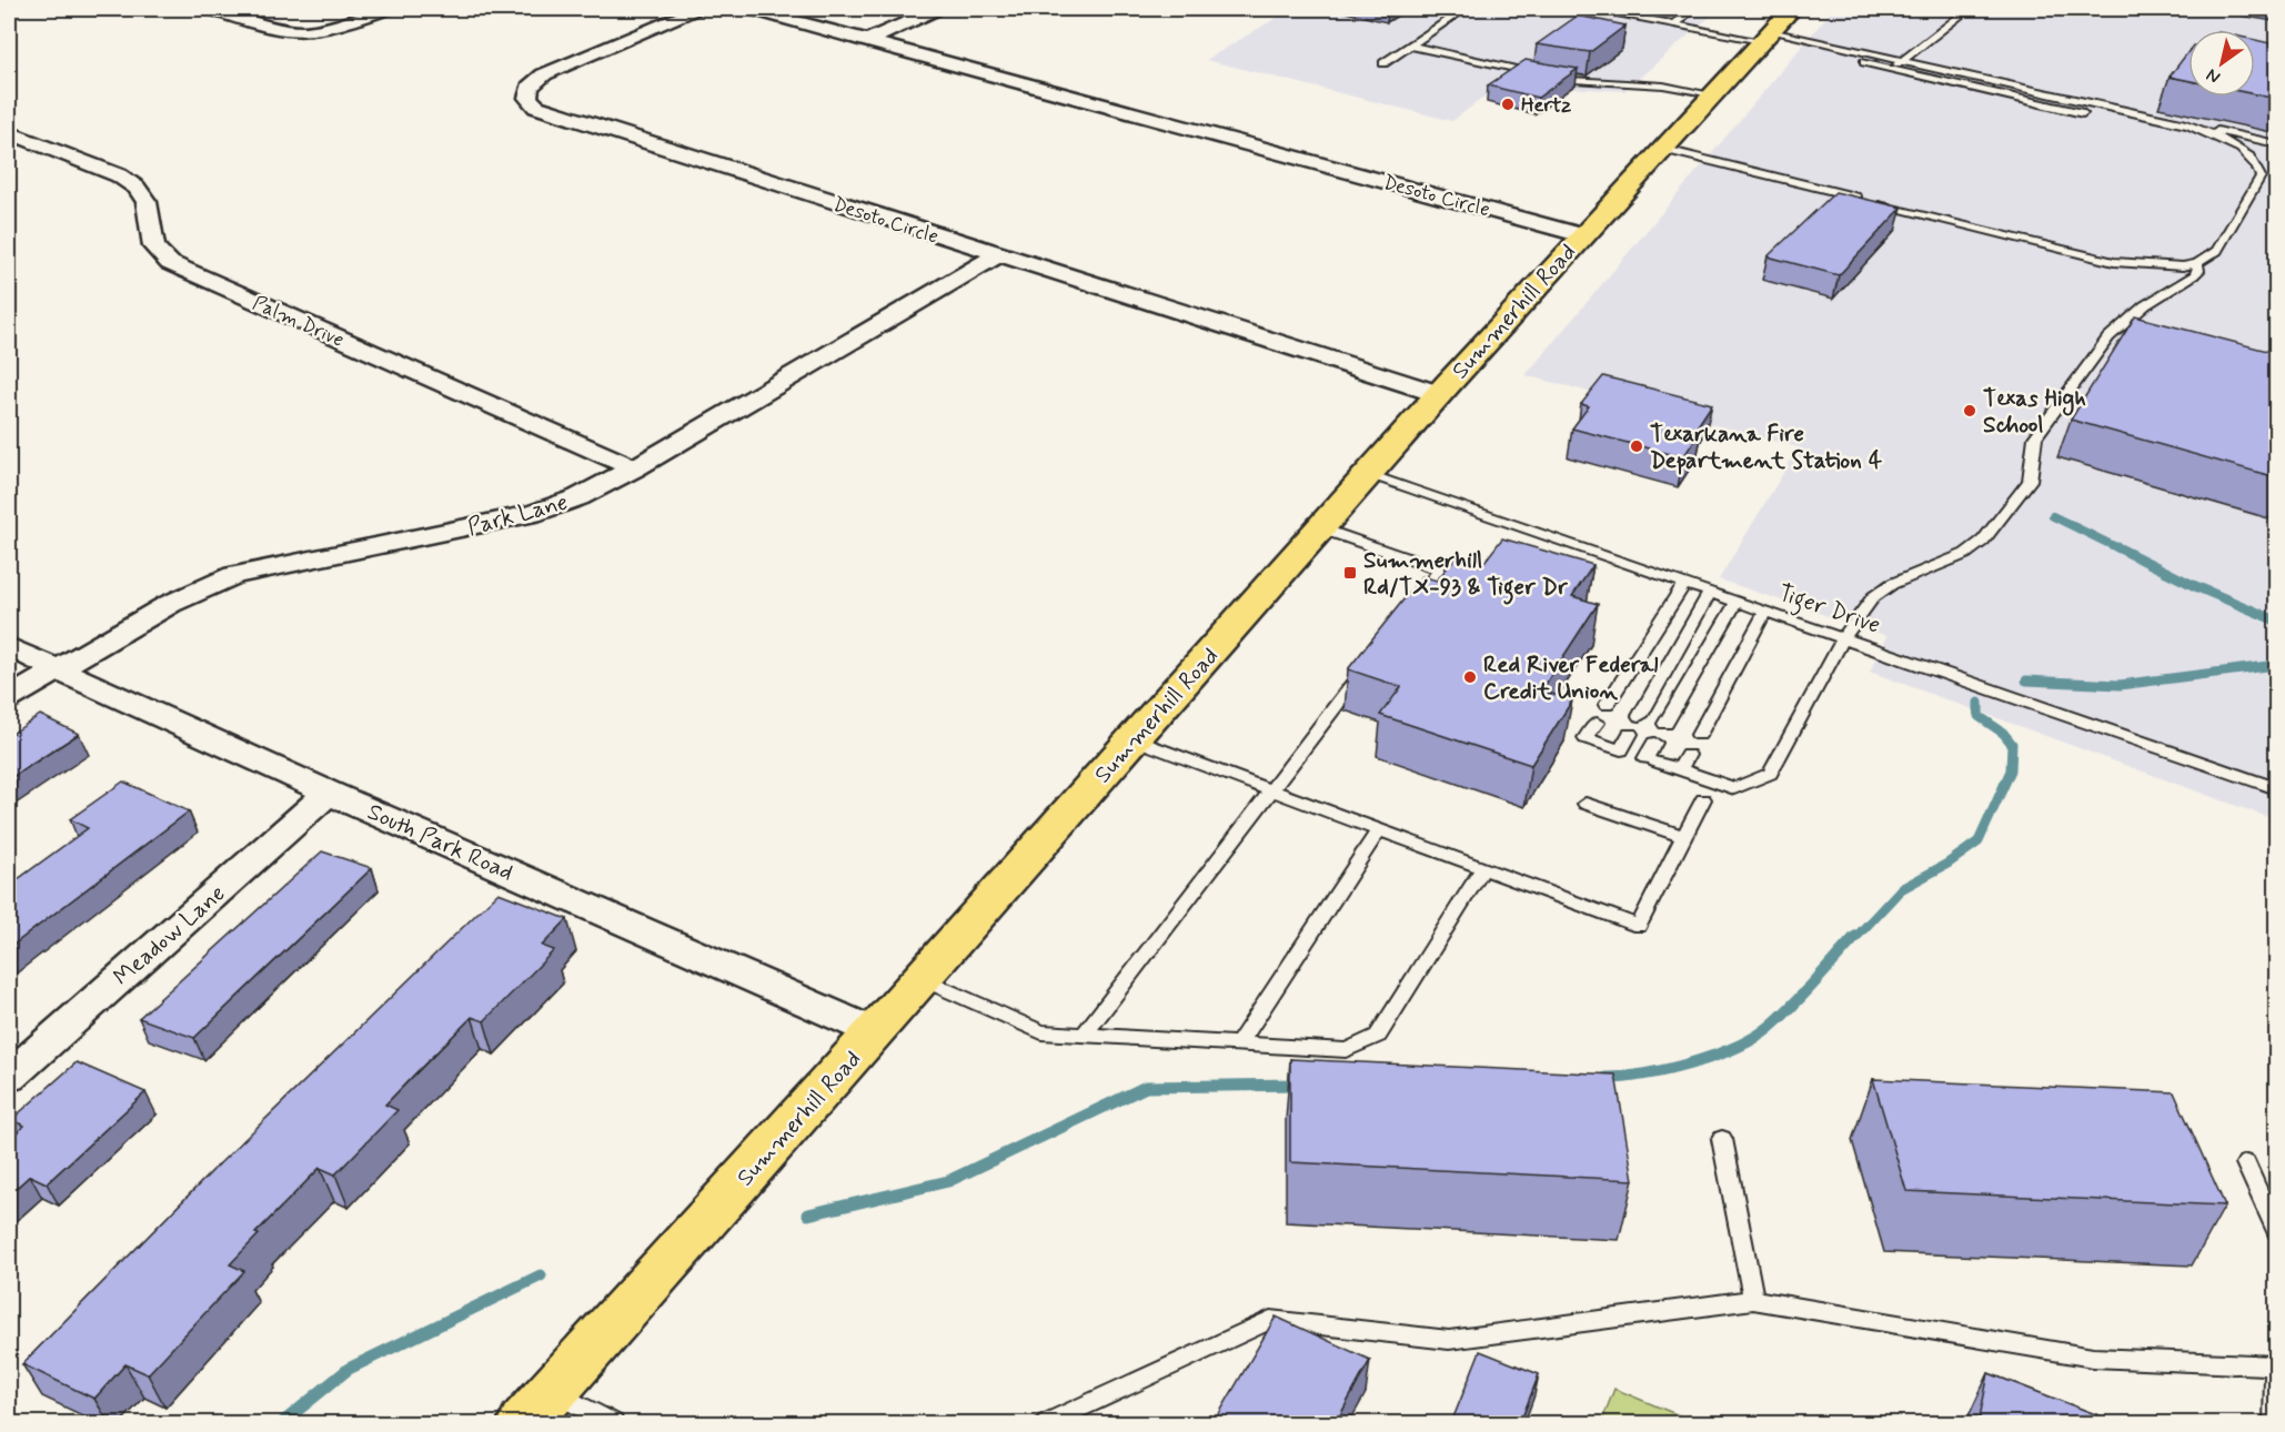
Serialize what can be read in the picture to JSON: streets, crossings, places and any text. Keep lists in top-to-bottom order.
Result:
{
  "streets": {
    "main road": ["Summerhill Road"],
    "street": [
      "Desoto Circle",
      "Palm Drive",
      "Park Lane",
      "South Park Road",
      "Meadow Lane"
    ],
    "lane": ["Tiger Drive"]
  },
  "crossings": [
    ["Desoto Circle", "Summerhill Road"],
    ["Desoto Circle", "Park Lane"],
    ["Summerhill Road", "Tiger Drive"],
    ["Summerhill Road", "South Park Road"],
    ["Palm Drive", "Park Lane"],
    ["Park Lane", "South Park Road"],
    ["South Park Road", "Meadow Lane"]
  ],
  "places": {
    "other": [
      "Hertz",
      "Texas High School",
      "Texarkana Fire Department Station 4",
      "Red River Federal Credit Union"
    ],
    "transit": ["Summerhill Rd/TX-93 & Tiger Dr"]
  },
  "north": "bottom left"
}
